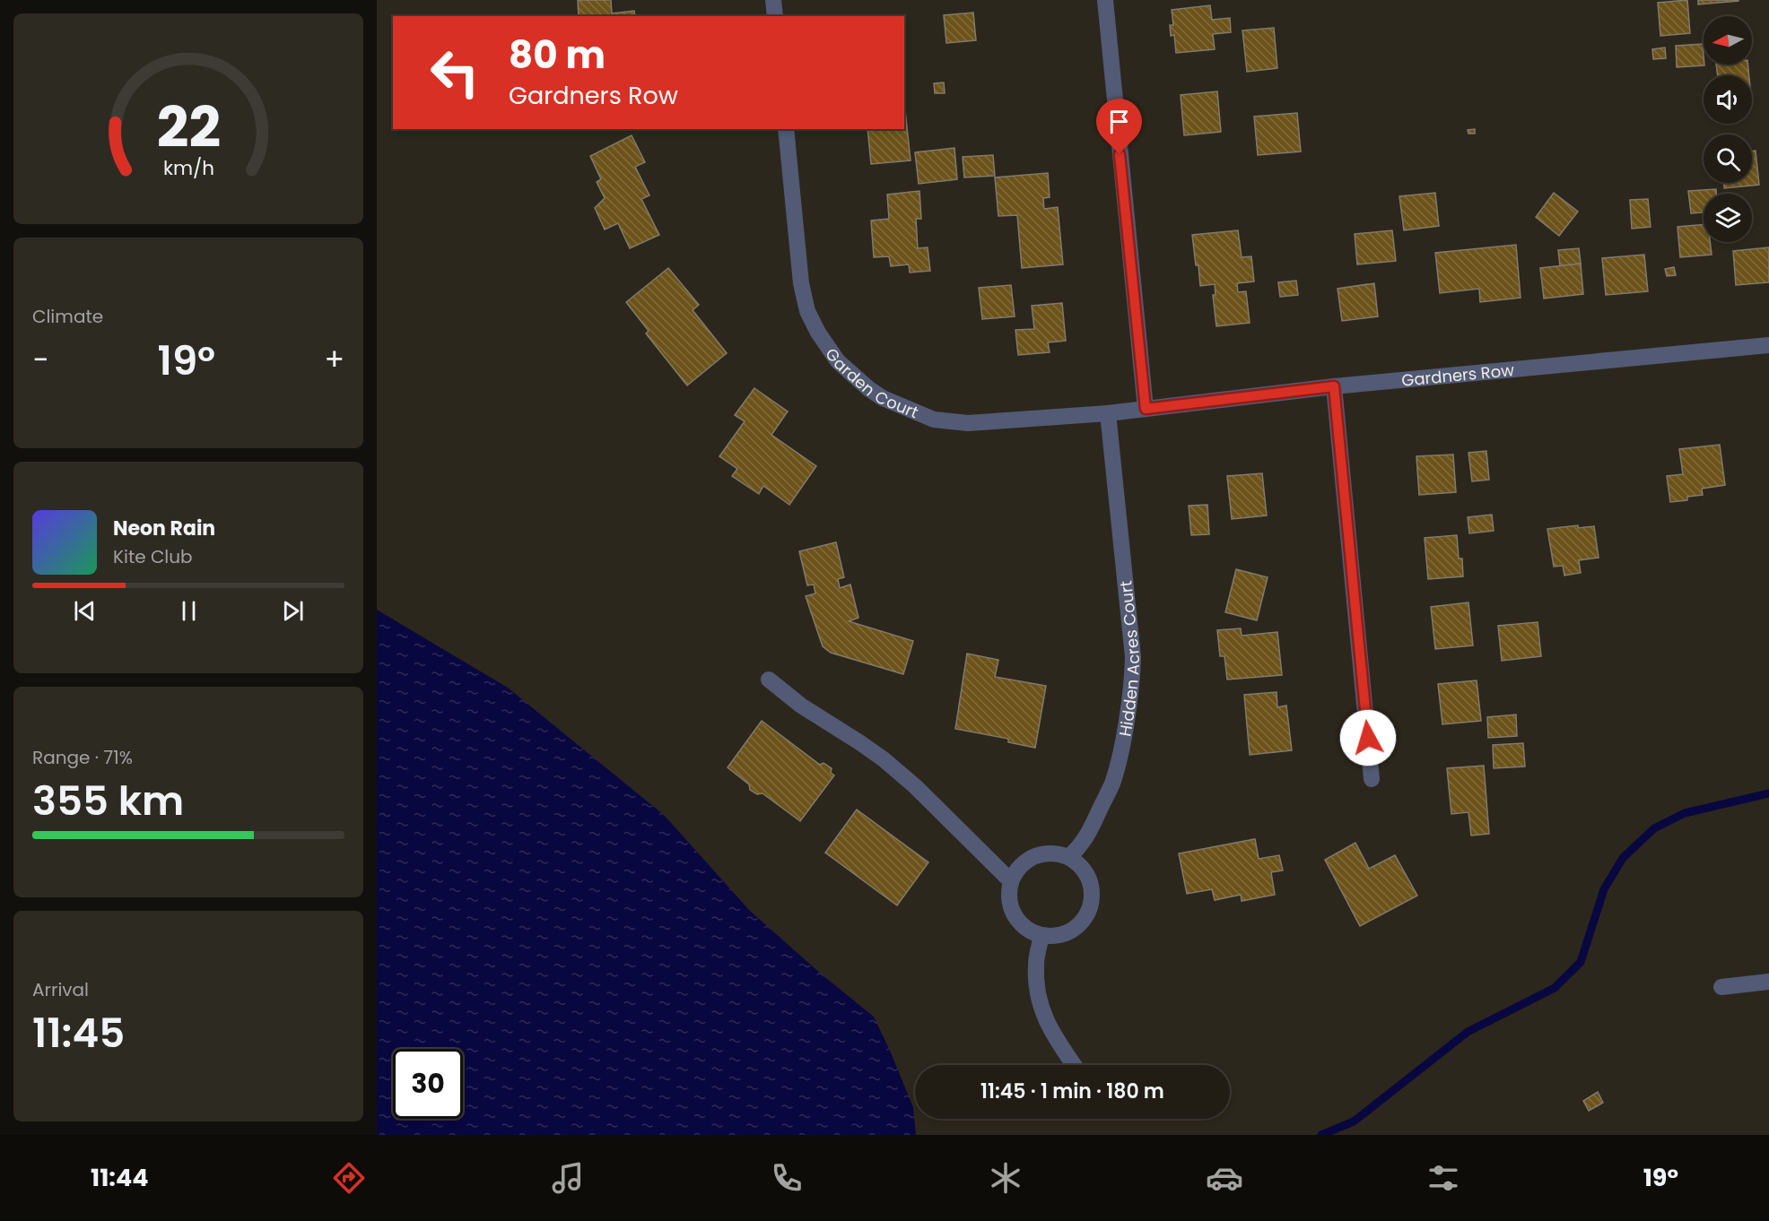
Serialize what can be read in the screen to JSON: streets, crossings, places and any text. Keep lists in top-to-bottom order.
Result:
{
  "streets": {
    "street": ["Gardners Row", "Garden Court", "Hidden Acres Court"]
  },
  "crossings": [
    ["Gardners Row", "Garden Court"],
    ["Garden Court", "Hidden Acres Court"]
  ],
  "north": "left",
  "page": {
    "turn": ["80 m", "Gardners Row"],
    "tile": [
      "Climate",
      ["Range · 71%", "355 km"],
      ["Arrival", "11:45"]
    ],
    "heat": ["−", "19°", "+"],
    "song": ["Neon Rain", "Kite Club"],
    "limit": "30",
    "trip": "11:45 · 1 min · 180 m",
    "tabs": ["11:44", "19°"],
    "gauge": ["22", "km/h"]
  }
}
